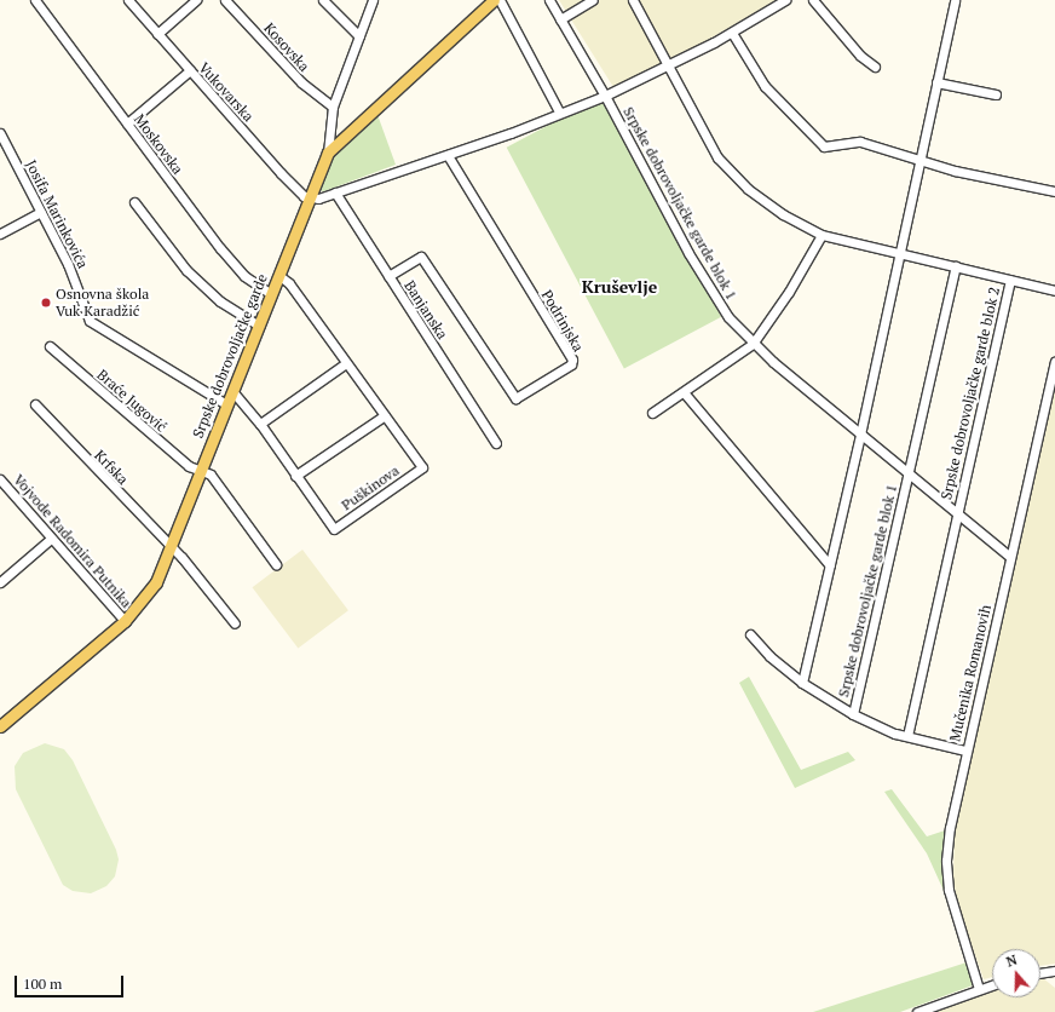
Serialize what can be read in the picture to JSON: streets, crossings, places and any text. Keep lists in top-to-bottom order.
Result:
{
  "streets": {
    "main road": ["Srpske dobrovoljačke garde"],
    "street": [
      "Kosovska",
      "Vukovarska",
      "Moskovska",
      "Srpske dobrovoljačke garde blok 1",
      "Josifa Marinkovića",
      "Banjanska",
      "Podrinjska",
      "Srpske dobrovoljačke garde blok 2",
      "Braće Jugović",
      "Krfska",
      "Puškinova",
      "Vojvode Radomira Putnika",
      "Mučenika Romanovih"
    ]
  },
  "crossings": [
    ["Vukovarska", "Srpske dobrovoljačke garde"],
    ["Moskovska", "Srpske dobrovoljačke garde"],
    ["Srpske dobrovoljačke garde blok 1", "Srpske dobrovoljačke garde blok 2"],
    ["Srpske dobrovoljačke garde blok 1", "Mučenika Romanovih"],
    ["Josifa Marinkovića", "Srpske dobrovoljačke garde"],
    ["Banjanska", "Podrinjska"],
    ["Srpske dobrovoljačke garde", "Braće Jugović"],
    ["Srpske dobrovoljačke garde", "Krfska"],
    ["Srpske dobrovoljačke garde", "Puškinova"],
    ["Srpske dobrovoljačke garde", "Vojvode Radomira Putnika"]
  ],
  "districts": ["Kruševlje"],
  "places": ["Osnovna škola Vuk Karadžić"],
  "scale_bar": "100 m",
  "north": "top"
}
